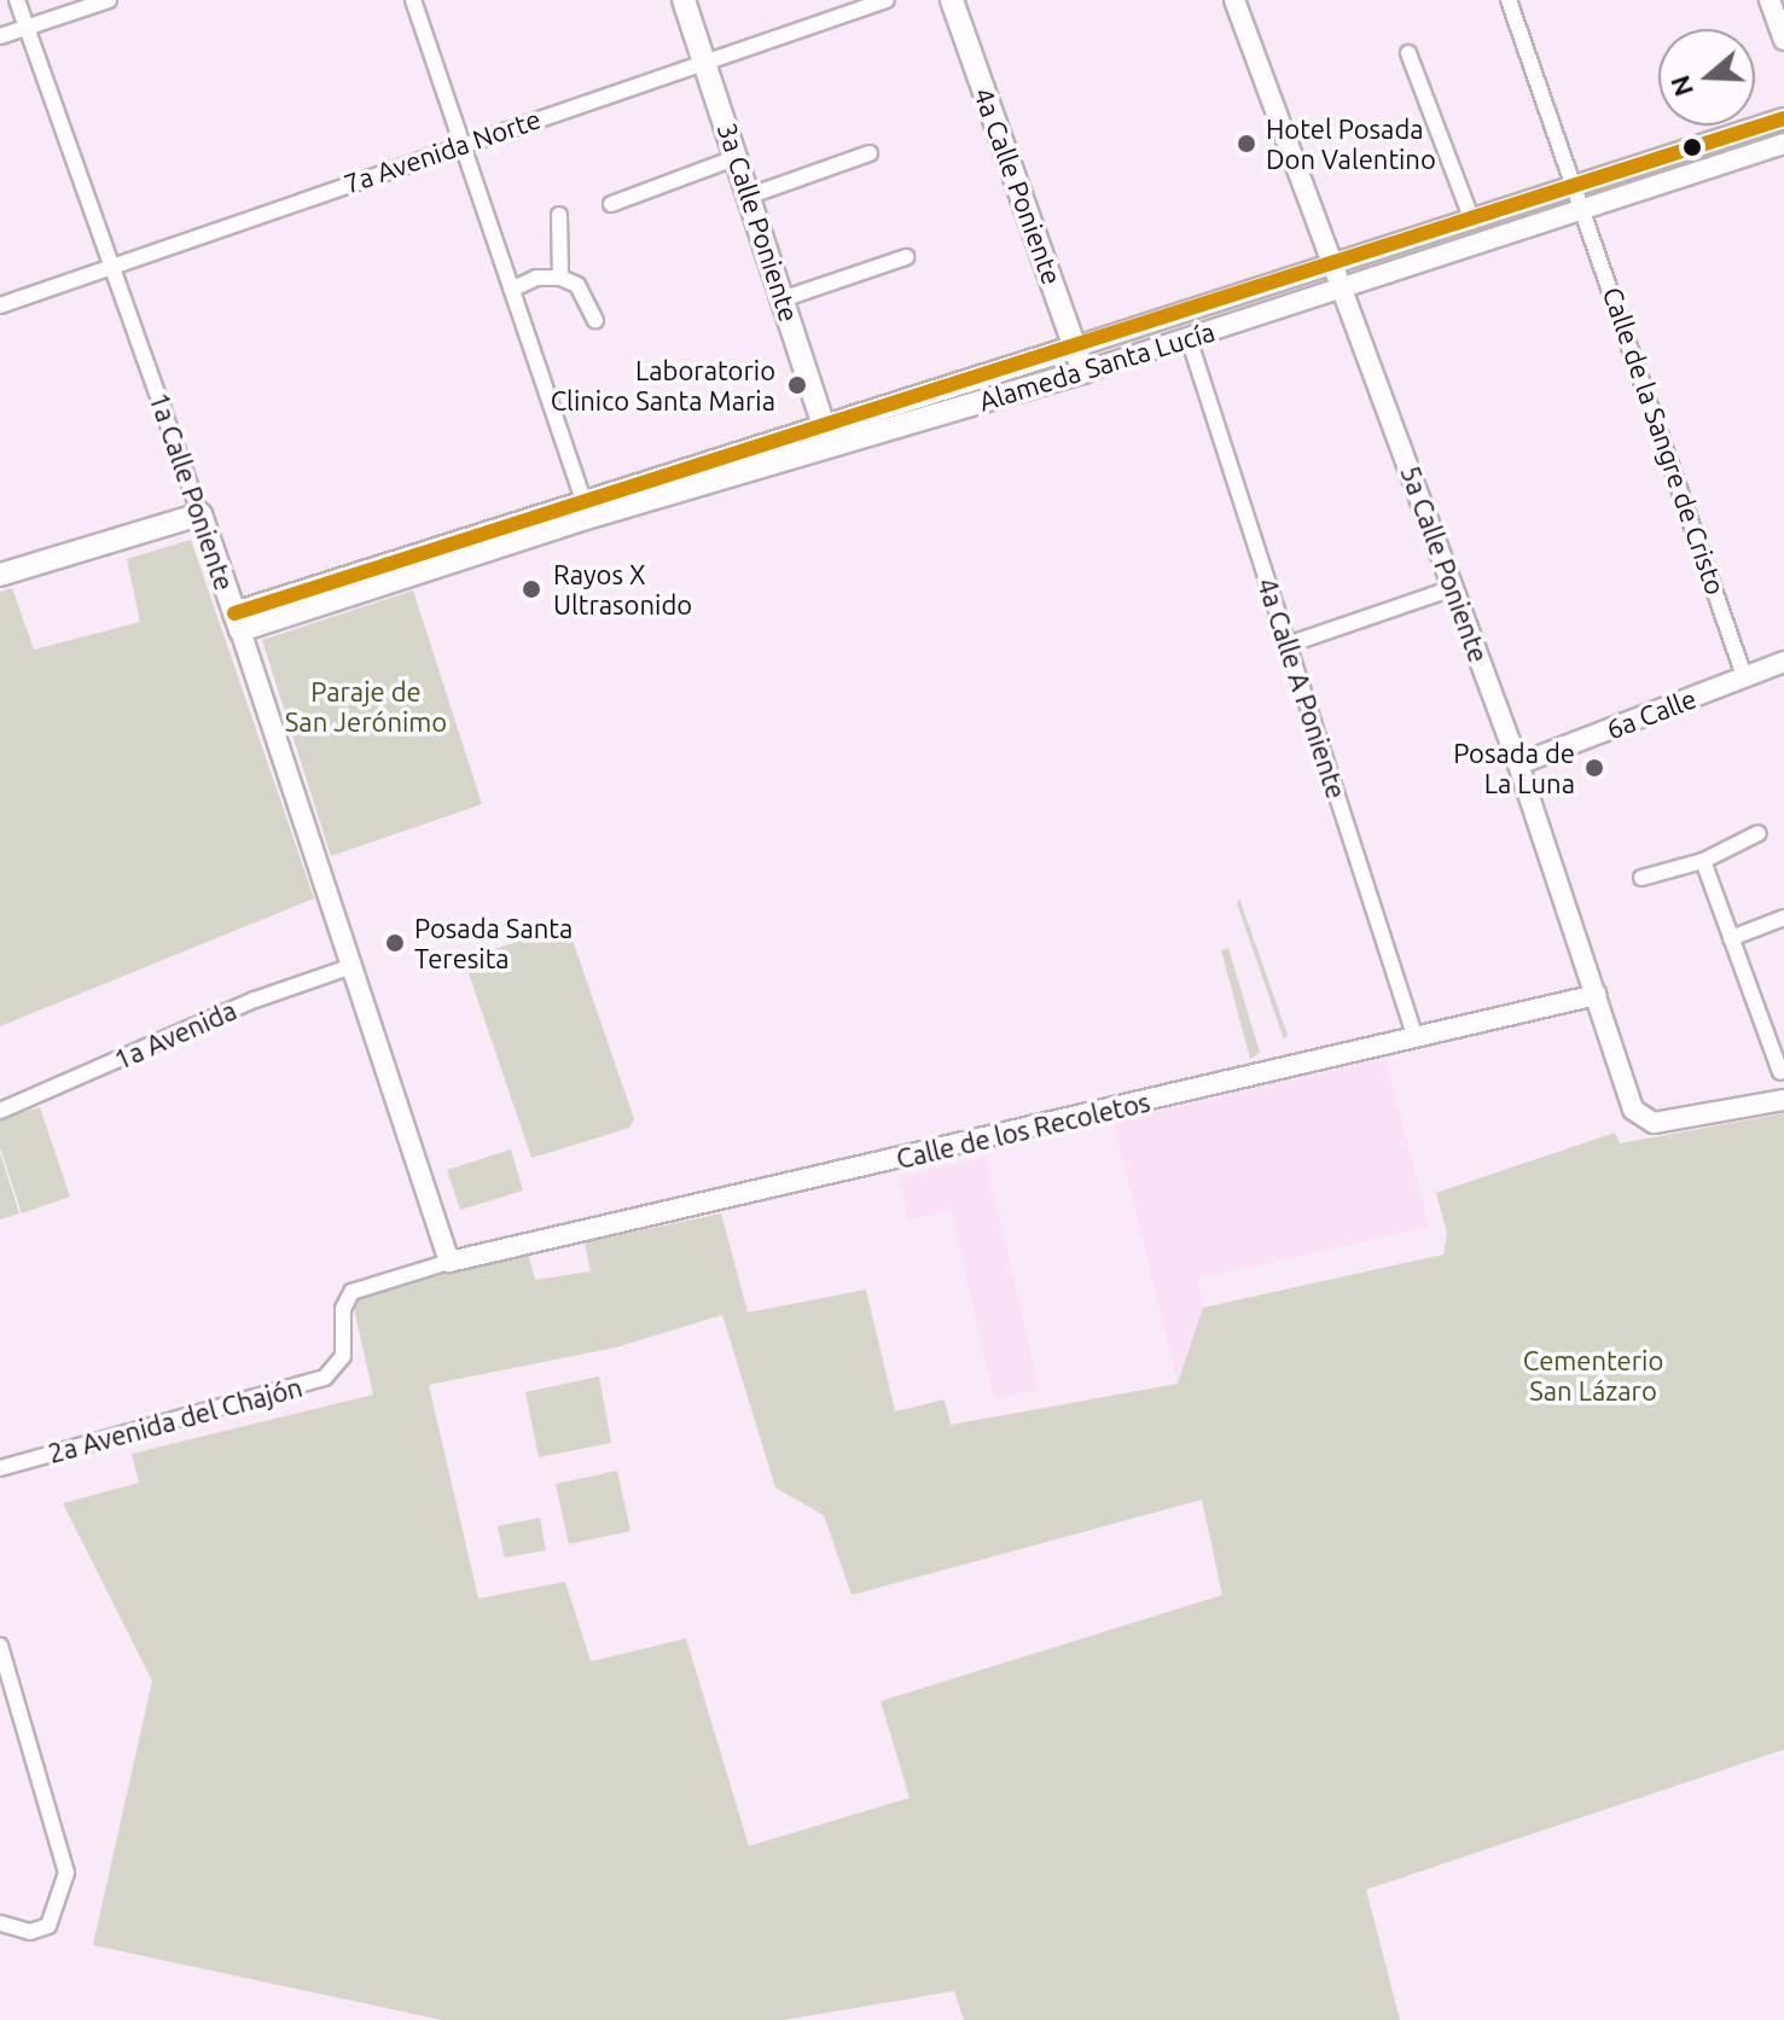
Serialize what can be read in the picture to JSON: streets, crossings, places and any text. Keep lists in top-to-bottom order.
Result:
{
  "streets": {
    "main road": [
      "4a Calle Poniente",
      "3a Calle Poniente",
      "Alameda Santa Lucía",
      "1a Calle Poniente"
    ],
    "street": [
      "7a Avenida Norte",
      "Calle de la Sangre de Cristo",
      "5a Calle Poniente",
      "4a Calle A Poniente",
      "6a Calle",
      "1a Avenida",
      "Calle de los Recoletos",
      "2a Avenida del Chajón"
    ]
  },
  "crossings": [
    ["7a Avenida Norte", "3a Calle Poniente"],
    ["7a Avenida Norte", "1a Calle Poniente"],
    ["4a Calle Poniente", "Alameda Santa Lucía"],
    ["3a Calle Poniente", "Alameda Santa Lucía"],
    ["Alameda Santa Lucía", "Calle de la Sangre de Cristo"],
    ["Alameda Santa Lucía", "1a Calle Poniente"],
    ["Alameda Santa Lucía", "5a Calle Poniente"],
    ["Alameda Santa Lucía", "4a Calle A Poniente"],
    ["Calle de la Sangre de Cristo", "6a Calle"],
    ["1a Calle Poniente", "1a Avenida"],
    ["1a Calle Poniente", "Calle de los Recoletos"],
    ["1a Calle Poniente", "2a Avenida del Chajón"],
    ["5a Calle Poniente", "6a Calle"],
    ["5a Calle Poniente", "Calle de los Recoletos"],
    ["4a Calle A Poniente", "Calle de los Recoletos"],
    ["Calle de los Recoletos", "2a Avenida del Chajón"]
  ],
  "parks": ["Paraje de San Jerónimo", "Cementerio San Lázaro"],
  "places": [
    "Hotel Posada Don Valentino",
    "Laboratorio Clinico Santa Maria",
    "Rayos X Ultrasonido",
    "Posada de La Luna",
    "Posada Santa Teresita"
  ],
  "north": "left"
}
